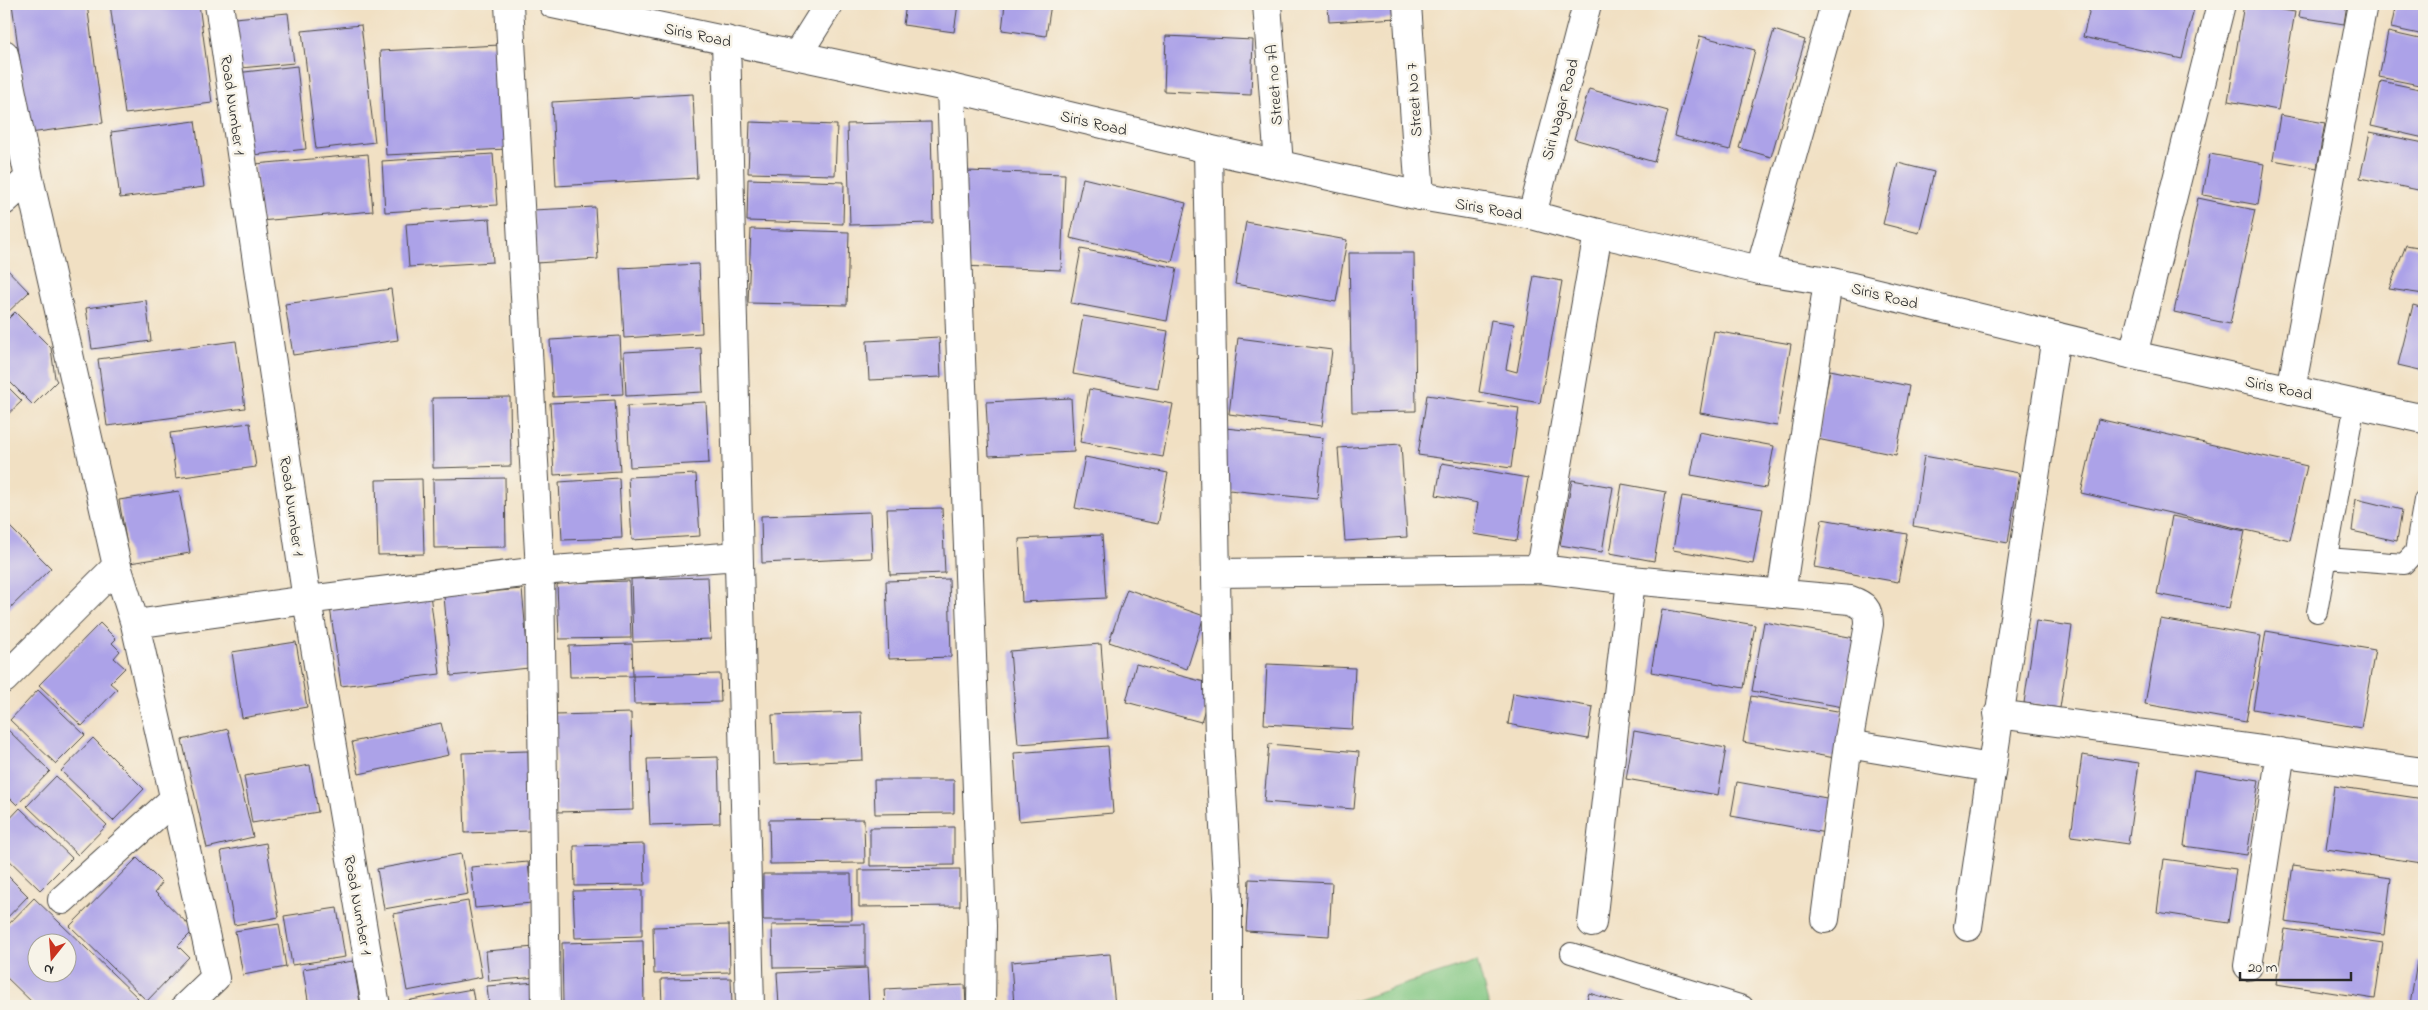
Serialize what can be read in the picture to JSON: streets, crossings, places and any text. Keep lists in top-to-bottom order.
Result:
{
  "streets": {
    "street": [
      "Siris Road",
      "Street no 7A",
      "Street No 7",
      "Road Number 1",
      "Siri Nagar Road"
    ]
  },
  "crossings": [
    ["Siris Road", "Street no 7A"],
    ["Siris Road", "Street No 7"],
    ["Siris Road", "Siri Nagar Road"]
  ],
  "scale_bar": "20 m",
  "north": "bottom"
}
